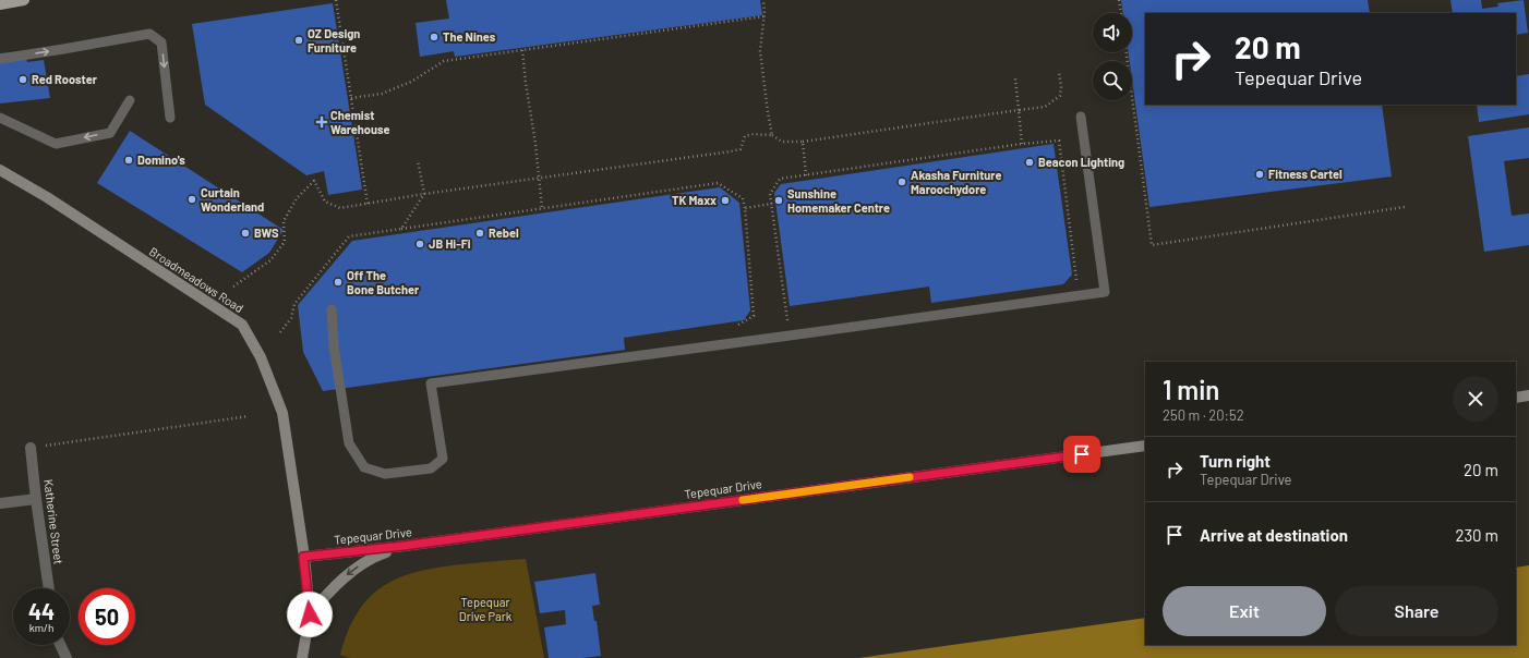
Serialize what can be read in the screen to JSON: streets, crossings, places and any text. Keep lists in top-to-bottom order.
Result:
{
  "streets": {
    "street": ["Broadmeadows Road", "Tepequar Drive", "Katherine Street"]
  },
  "crossings": [
    ["Broadmeadows Road", "Tepequar Drive"]
  ],
  "parks": ["Tepequar Drive Park"],
  "places": {
    "other": [
      "The Nines",
      "OZ Design Furniture",
      "Red Rooster",
      "Domino's",
      "Beacon Lighting",
      "Fitness Cartel",
      "Akasha Furniture Maroochydore",
      "Curtain Wonderland",
      "TK Maxx",
      "Sunshine Homemaker Centre",
      "BWS",
      "Rebel",
      "JB Hi-Fi",
      "Off The Bone Butcher"
    ],
    "health": ["Chemist Warehouse"]
  },
  "page": {
    "turn": ["20 m", "Tepequar Drive"],
    "heading": ["1 min", "250 m · 20:52"],
    "list": [
      {
        "name": "Turn right",
        "note": "Tepequar Drive",
        "value": "20 m"
      },
      {
        "name": "Arrive at destination",
        "value": "230 m"
      }
    ],
    "buttons": ["Exit", "Share"],
    "speed": "44 km/h",
    "limit": "50"
  }
}
